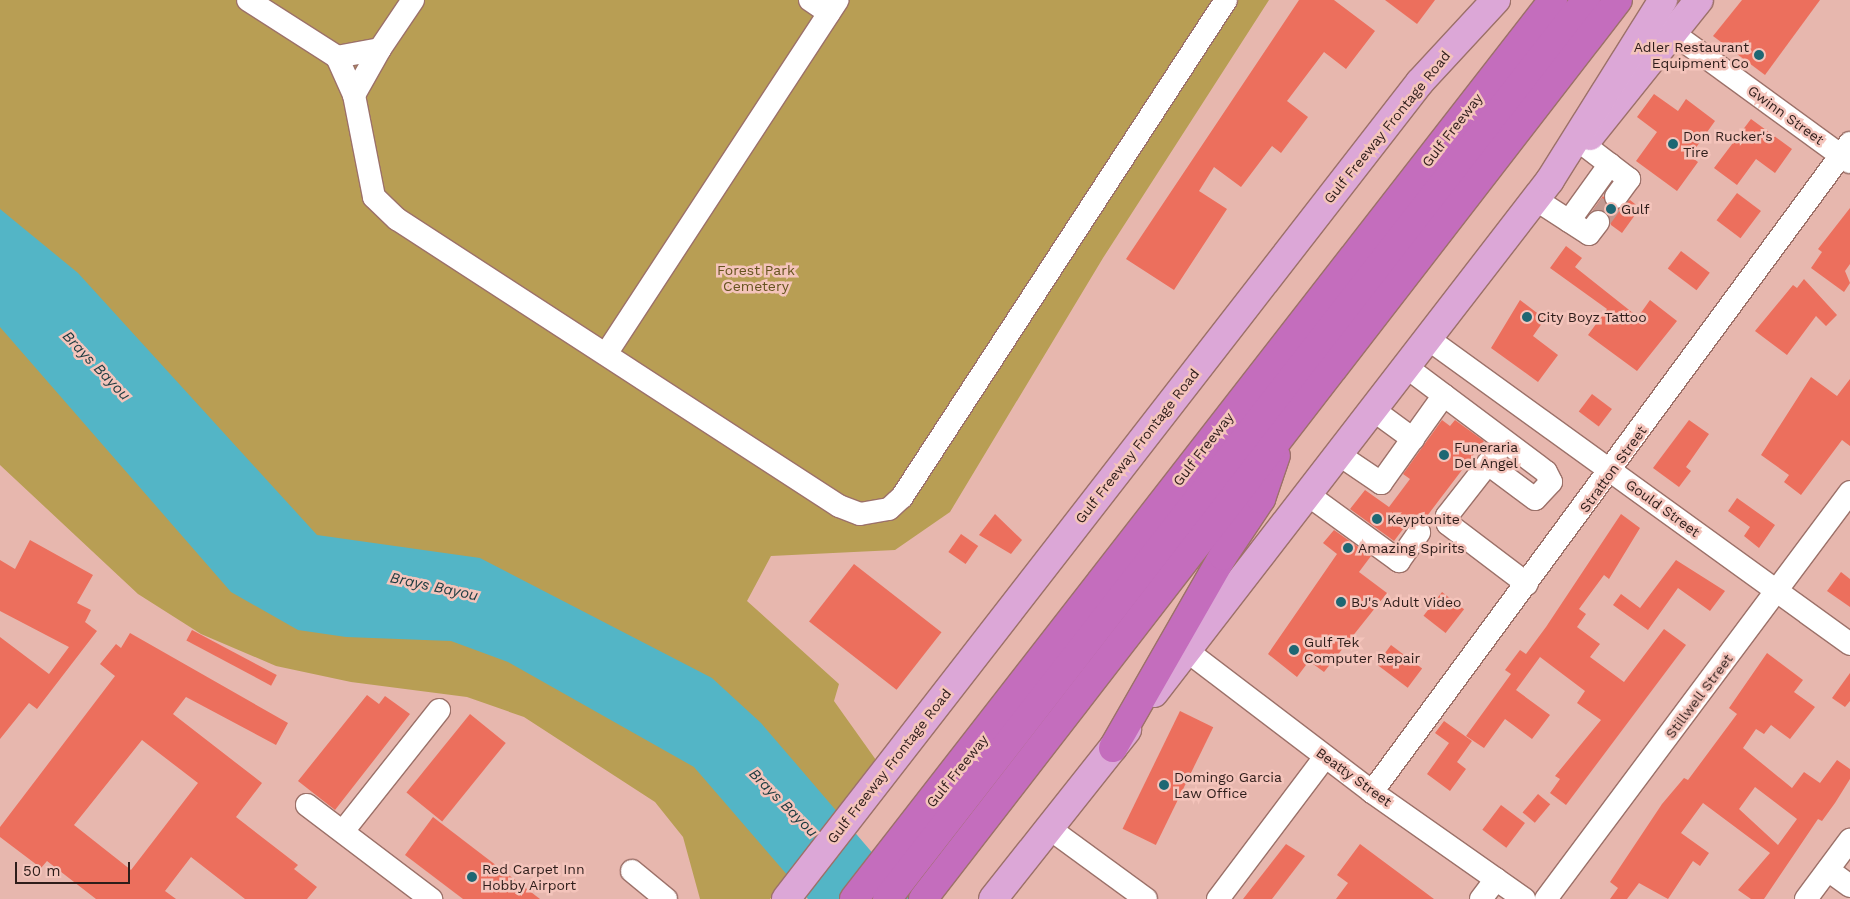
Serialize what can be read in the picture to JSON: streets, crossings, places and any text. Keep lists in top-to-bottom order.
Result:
{
  "streets": {
    "highway": ["Gulf Freeway"],
    "main road": ["Gulf Freeway Frontage Road"],
    "street": [
      "Gwinn Street",
      "Stratton Street",
      "Gould Street",
      "Stillwell Street",
      "Beatty Street"
    ]
  },
  "crossings": [
    ["Gwinn Street", "Stratton Street"],
    ["Stratton Street", "Gould Street"],
    ["Stratton Street", "Beatty Street"],
    ["Gould Street", "Stillwell Street"]
  ],
  "water": ["Brays Bayou"],
  "parks": ["Forest Park Cemetery"],
  "places": [
    "Adler Restaurant Equipment Co",
    "Don Rucker's Tire",
    "Gulf",
    "City Boyz Tattoo",
    "Funeraria Del Angel",
    "Keyptonite",
    "Amazing Spirits",
    "BJ's Adult Video",
    "Gulf Tek Computer Repair",
    "Domingo Garcia Law Office",
    "Red Carpet Inn Hobby Airport"
  ],
  "scale_bar": "50 m"
}
